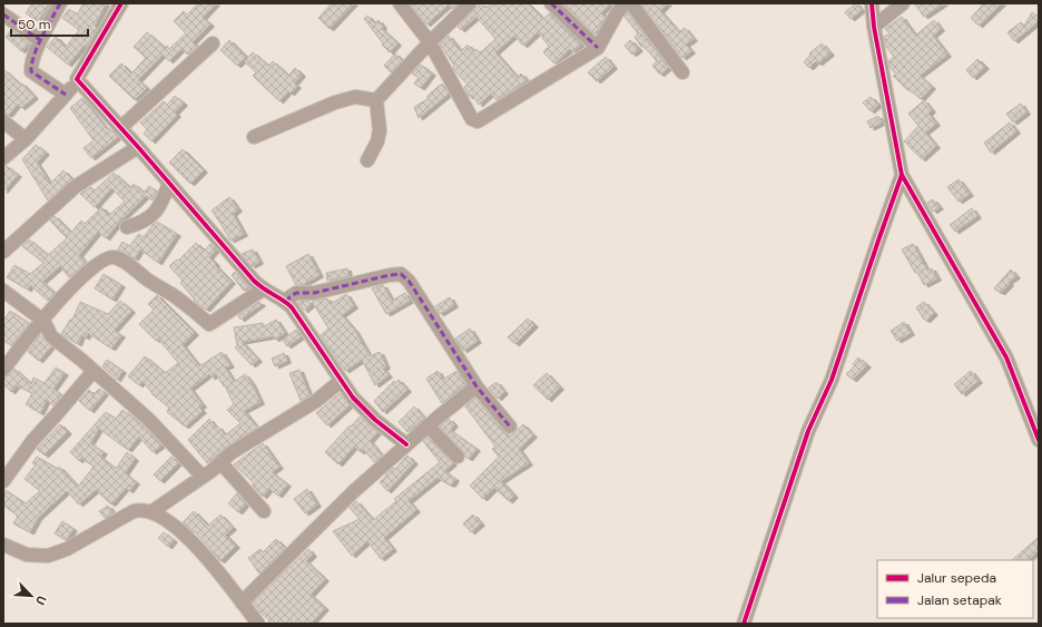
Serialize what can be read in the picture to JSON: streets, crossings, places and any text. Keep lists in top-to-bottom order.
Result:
{
  "legend": ["Jalur sepeda", "Jalan setapak"],
  "scale_bar": "50 m",
  "north": "bottom right"
}
